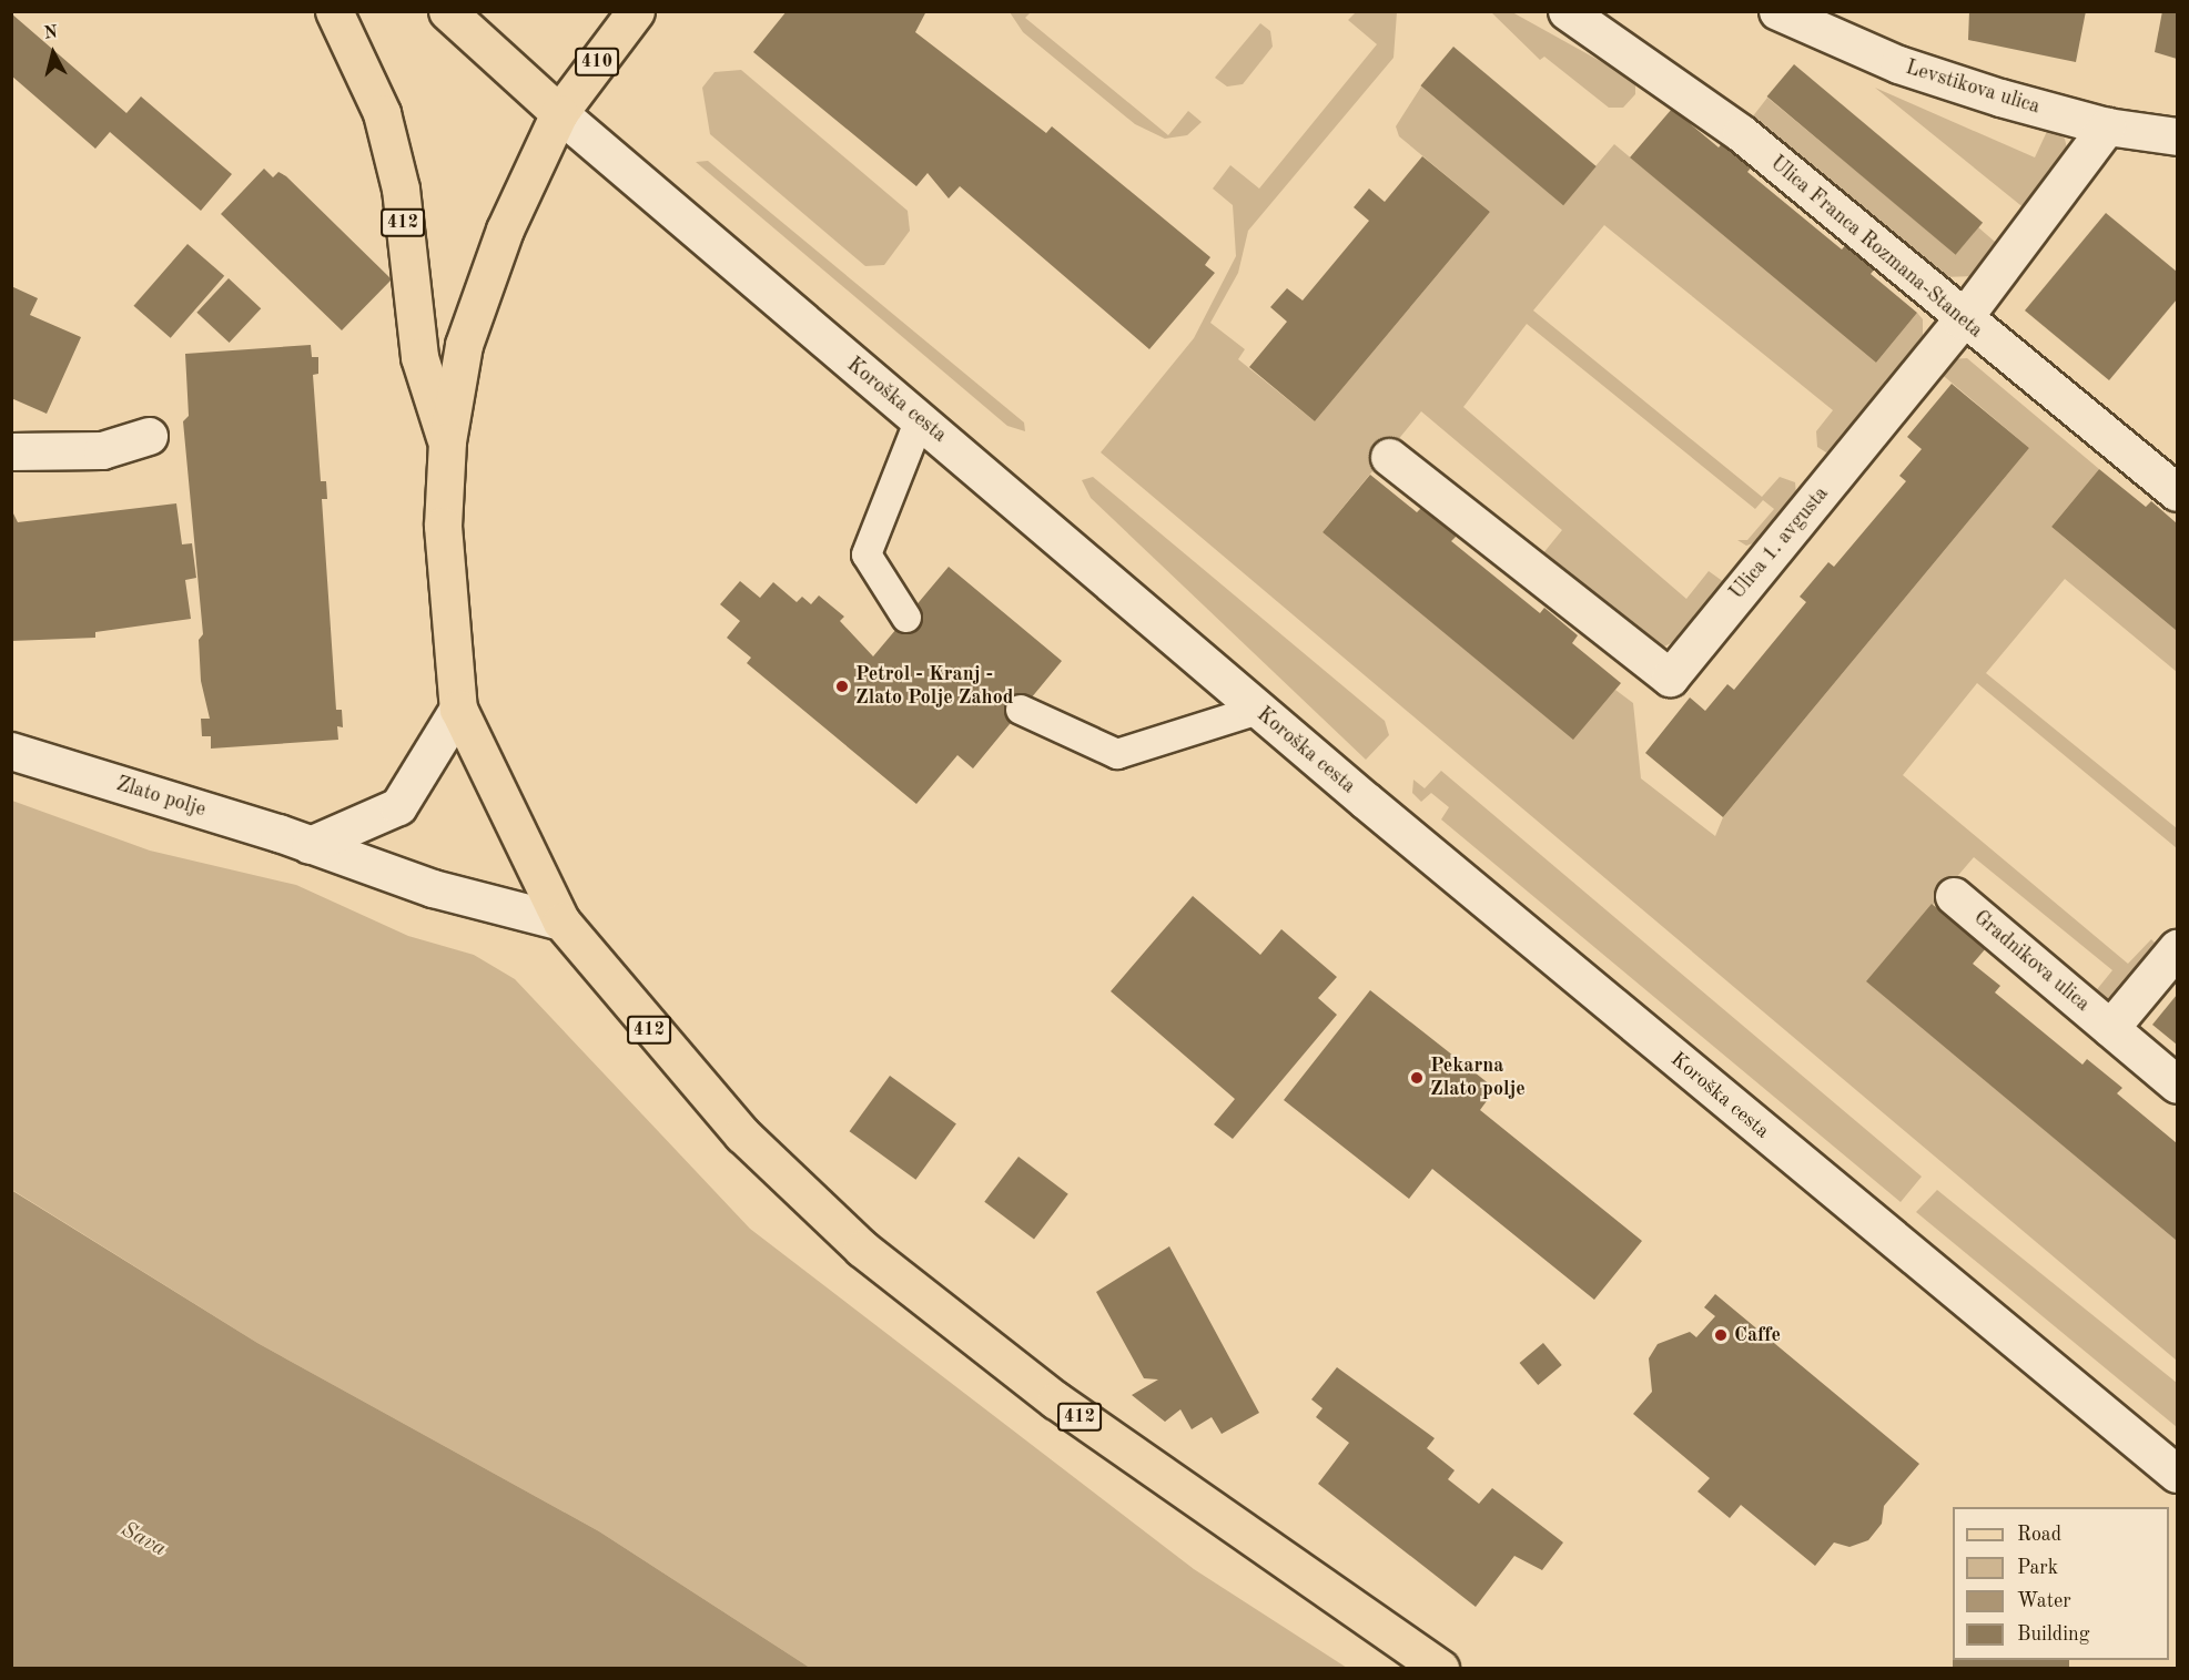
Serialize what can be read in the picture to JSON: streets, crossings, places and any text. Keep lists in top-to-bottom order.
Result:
{
  "streets": {
    "main road": ["410", "412", "Koroška cesta"],
    "street": [
      "Levstikova ulica",
      "Ulica Franca Rozmana-Staneta",
      "Ulica 1. avgusta",
      "Zlato polje",
      "Gradnikova ulica"
    ]
  },
  "crossings": [
    ["410", "412"],
    ["410", "Koroška cesta"],
    ["Levstikova ulica", "Ulica 1. avgusta"],
    ["412", "Koroška cesta"],
    ["412", "Zlato polje"],
    ["Ulica Franca Rozmana-Staneta", "Ulica 1. avgusta"]
  ],
  "water": ["Sava"],
  "places": ["Petrol - Kranj - Zlato Polje Zahod", "Pekarna Zlato polje", "Caffe"],
  "legend": [
    "Road",
    "Park",
    "Water",
    "Building"
  ],
  "north": "top"
}
